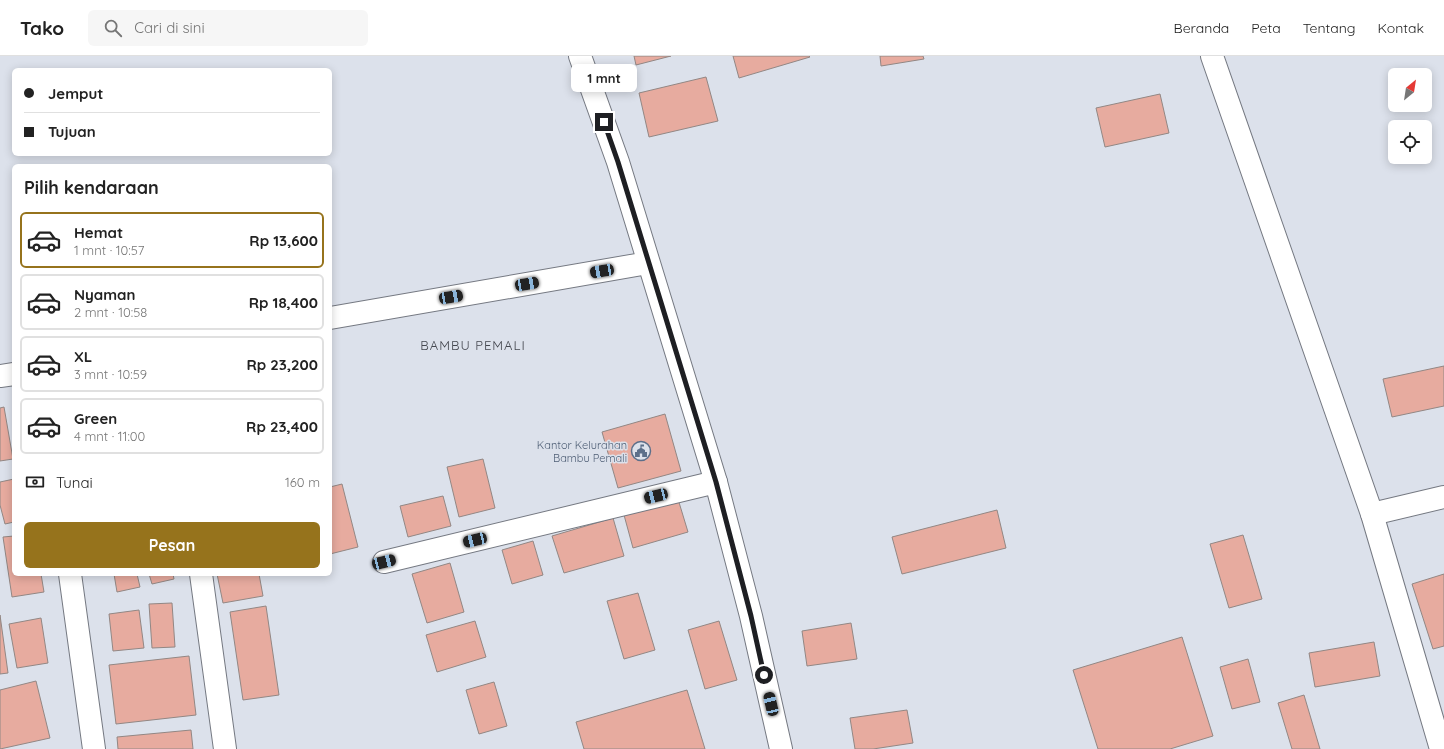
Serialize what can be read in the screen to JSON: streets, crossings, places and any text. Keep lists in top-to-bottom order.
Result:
{
  "districts": ["BAMBU PEMALI"],
  "places": {
    "public building": ["Kantor Kelurahan Bambu Pemali"]
  },
  "north": "top right",
  "page": {
    "header": "Tako",
    "search": "Cari di sini",
    "nav": [
      "Beranda",
      "Peta",
      "Tentang",
      "Kontak"
    ],
    "bubble": "1 mnt",
    "banner": ["Jemput", "Tujuan"],
    "heading": "Pilih kendaraan",
    "list": [
      {
        "name": "Hemat",
        "note": "1 mnt · 10:57",
        "value": "Rp 13,600"
      },
      {
        "name": "Nyaman",
        "note": "2 mnt · 10:58",
        "value": "Rp 18,400"
      },
      {
        "name": "XL",
        "note": "3 mnt · 10:59",
        "value": "Rp 23,200"
      },
      {
        "name": "Green",
        "note": "4 mnt · 11:00",
        "value": "Rp 23,400"
      }
    ],
    "pay": ["Tunai", "160 m"],
    "buttons": "Pesan"
  }
}
